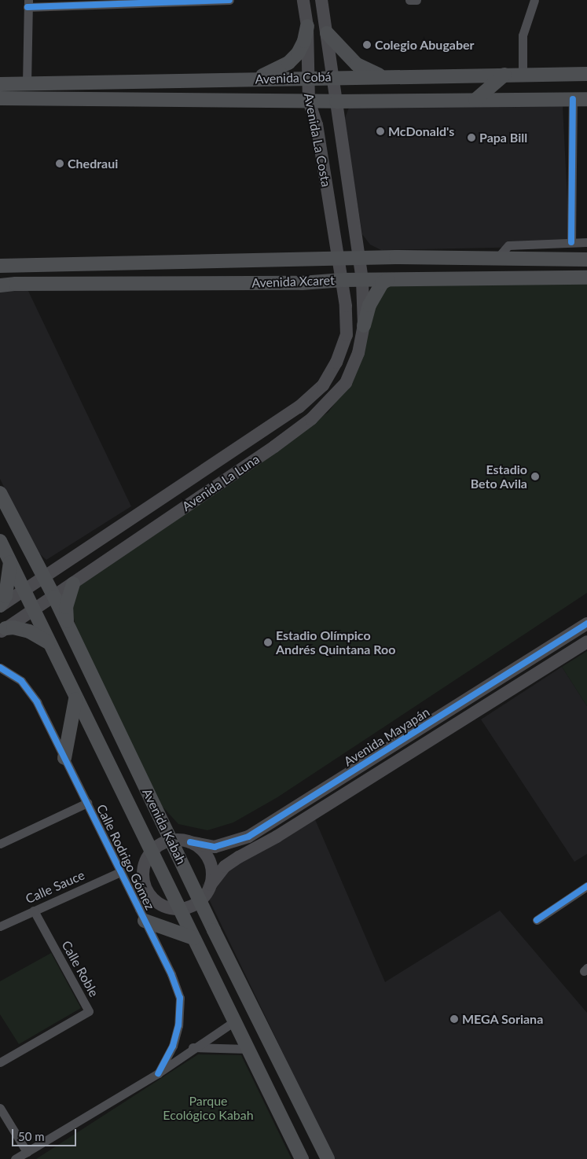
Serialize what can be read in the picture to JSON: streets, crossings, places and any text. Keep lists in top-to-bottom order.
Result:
{
  "streets": {
    "main road": [
      "Avenida Cobá",
      "Avenida La Costa",
      "Avenida Xcaret",
      "Avenida La Luna",
      "Avenida Mayapán",
      "Avenida Kabah"
    ],
    "street": ["Calle Rodrigo Gómez", "Calle Sauce", "Calle Roble"]
  },
  "crossings": [
    ["Avenida Cobá", "Avenida La Costa"],
    ["Avenida La Costa", "Avenida Xcaret"],
    ["Avenida La Costa", "Avenida La Luna"],
    ["Avenida Xcaret", "Avenida La Luna"],
    ["Avenida La Luna", "Avenida Kabah"],
    ["Avenida Mayapán", "Avenida Kabah"],
    ["Calle Rodrigo Gómez", "Calle Sauce"],
    ["Calle Sauce", "Calle Roble"]
  ],
  "parks": ["Parque Ecológico Kabah"],
  "places": [
    "Colegio Abugaber",
    "McDonald's",
    "Papa Bill",
    "Chedraui",
    "Estadio Beto Avila",
    "Estadio Olímpico Andrés Quintana Roo",
    "MEGA Soriana"
  ],
  "scale_bar": "50 m"
}
